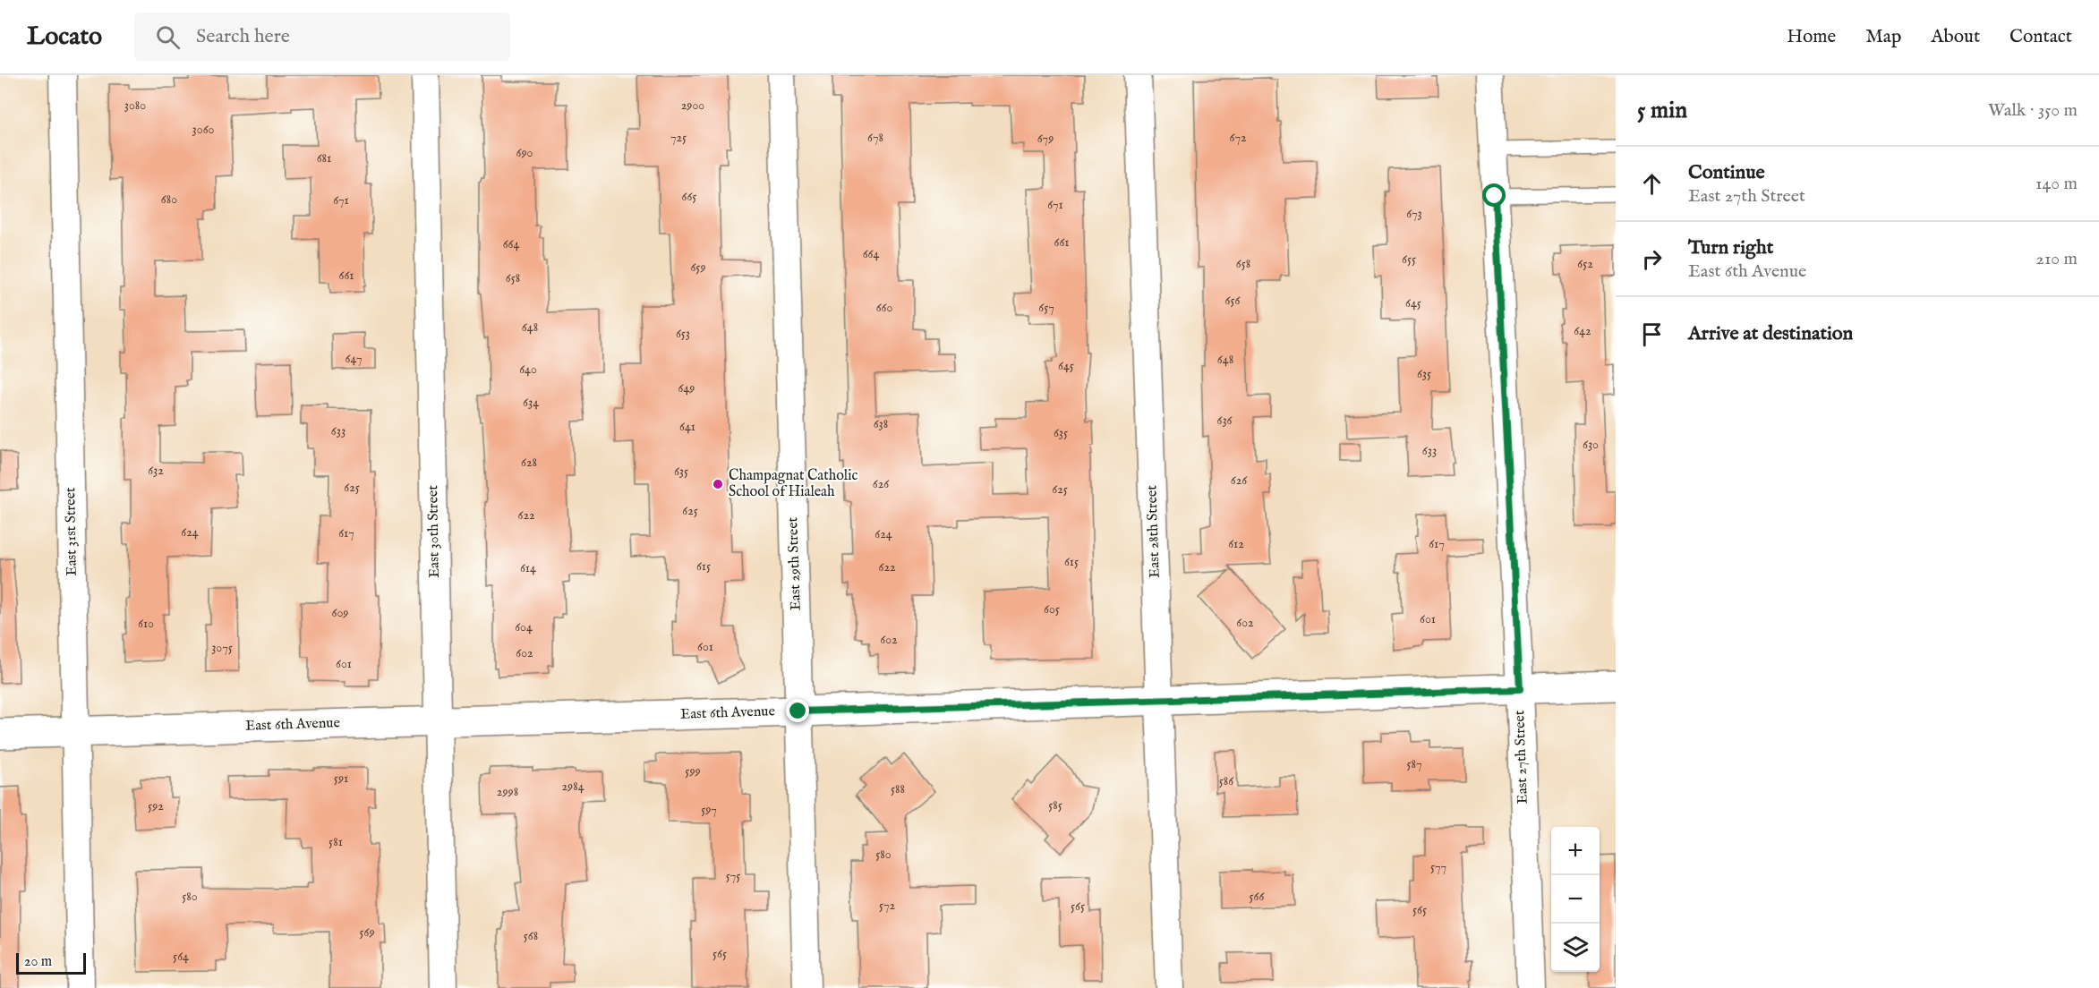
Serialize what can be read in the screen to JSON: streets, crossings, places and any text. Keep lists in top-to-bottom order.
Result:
{
  "streets": {
    "street": [
      "East 31st Street",
      "East 30th Street",
      "East 28th Street",
      "East 29th Street",
      "East 6th Avenue",
      "East 27th Street"
    ]
  },
  "crossings": [
    ["East 31st Street", "East 6th Avenue"],
    ["East 30th Street", "East 6th Avenue"],
    ["East 28th Street", "East 6th Avenue"],
    ["East 29th Street", "East 6th Avenue"],
    ["East 6th Avenue", "East 27th Street"]
  ],
  "places": ["Champagnat Catholic School of Hialeah"],
  "house_numbers": [
    "3080",
    "2900",
    "3060",
    "725",
    "678",
    "672",
    "679",
    "690",
    "681",
    "665",
    "680",
    "671",
    "671",
    "673",
    "661",
    "664",
    "664",
    "655",
    "658",
    "652",
    "659",
    "661",
    "658",
    "656",
    "645",
    "660",
    "657",
    "648",
    "642",
    "653",
    "647",
    "648",
    "645",
    "640",
    "635",
    "649",
    "634",
    "636",
    "638",
    "641",
    "633",
    "635",
    "630",
    "633",
    "628",
    "632",
    "635",
    "626",
    "626",
    "625",
    "625",
    "625",
    "622",
    "624",
    "617",
    "624",
    "612",
    "617",
    "615",
    "615",
    "622",
    "614",
    "605",
    "609",
    "601",
    "602",
    "610",
    "604",
    "602",
    "601",
    "3075",
    "602",
    "601",
    "587",
    "599",
    "591",
    "586",
    "2984",
    "588",
    "2998",
    "585",
    "592",
    "597",
    "581",
    "580",
    "577",
    "575",
    "580",
    "566",
    "572",
    "565",
    "565",
    "569",
    "568",
    "565",
    "564"
  ],
  "scale_bar": "20 m",
  "page": {
    "header": "Locato",
    "search": "Search here",
    "nav": [
      "Home",
      "Map",
      "About",
      "Contact"
    ],
    "heading": ["5 min", "Walk · 350 m"],
    "list": [
      ["Continue", "East 27th Street", "140 m"],
      ["Turn right", "East 6th Avenue", "210 m"],
      "Arrive at destination"
    ],
    "map_buttons": ["+", "−"],
    "scale": "20 m"
  }
}
